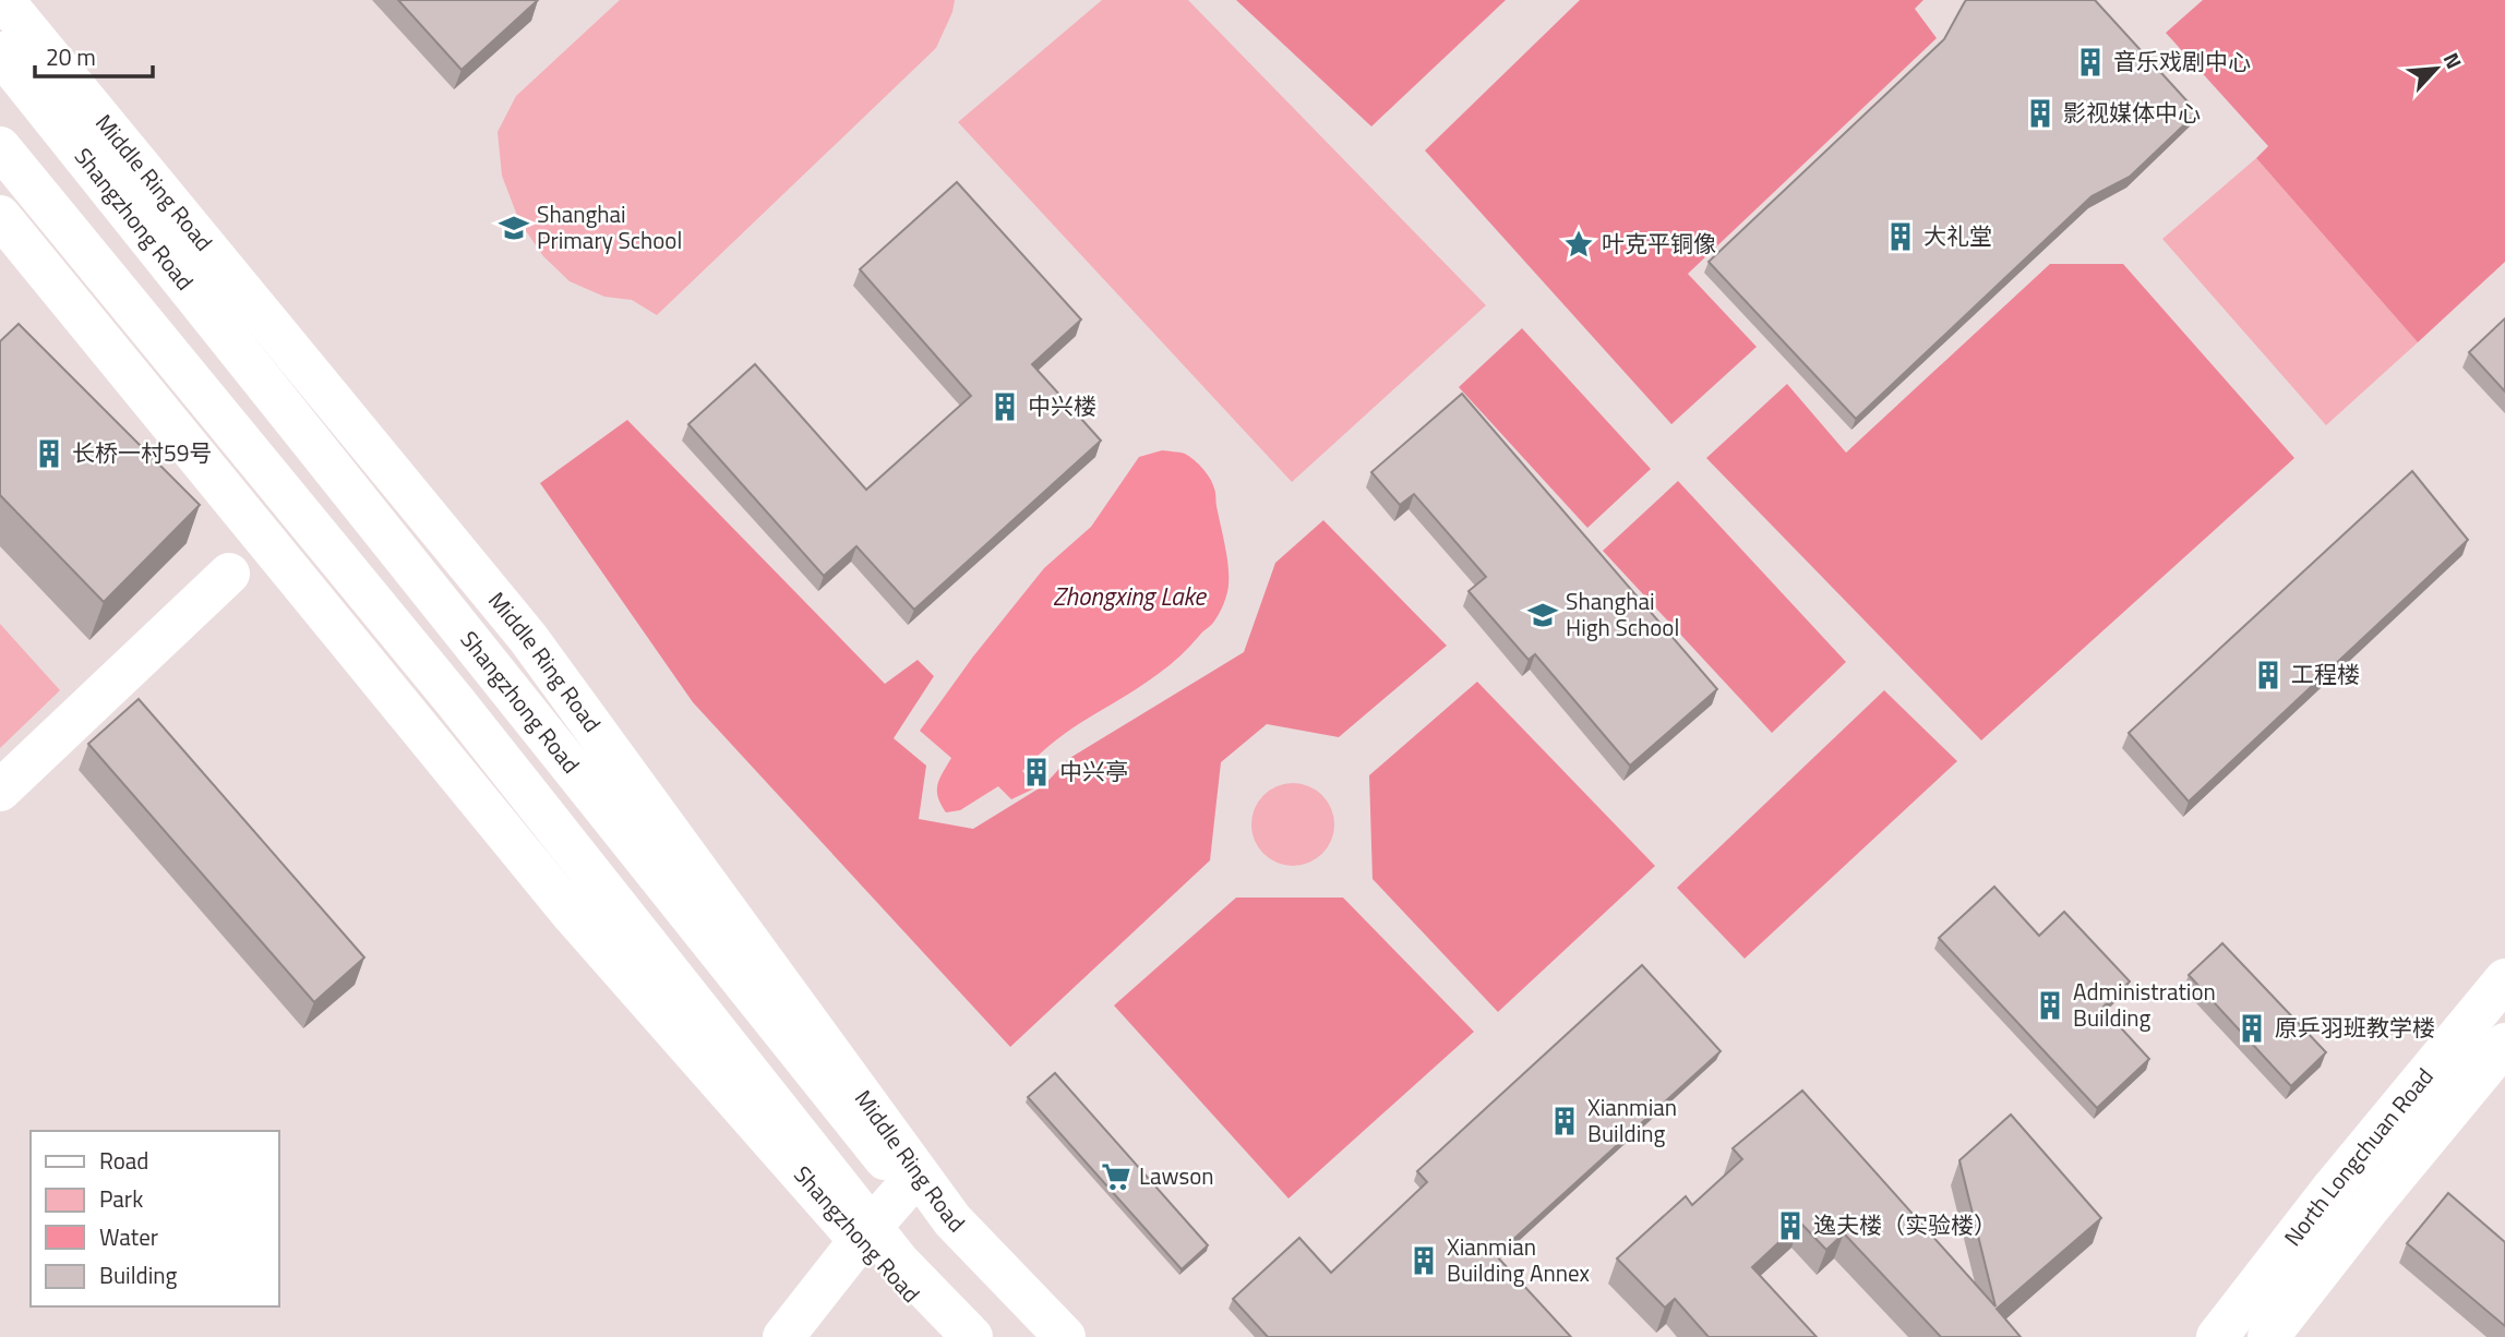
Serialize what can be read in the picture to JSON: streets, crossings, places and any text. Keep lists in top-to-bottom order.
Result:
{
  "streets": {
    "main road": ["Middle Ring Road", "Shangzhong Road", "North Longchuan Road"]
  },
  "water": ["Zhongxing Lake"],
  "places": {
    "building": [
      "音乐戏剧中心",
      "影视媒体中心",
      "大礼堂",
      "中兴楼",
      "长桥一村59号",
      "工程楼",
      "中兴亭",
      "Administration Building",
      "原乒羽班教学楼",
      "Xianmian Building",
      "逸夫楼（实验楼）",
      "Xianmian Building Annex"
    ],
    "school or university": ["Shanghai Primary School", "Shanghai High School"],
    "place": ["叶克平铜像"],
    "supermarket": ["Lawson"]
  },
  "legend": [
    "Road",
    "Park",
    "Water",
    "Building"
  ],
  "scale_bar": "20 m",
  "north": "top right"
}
